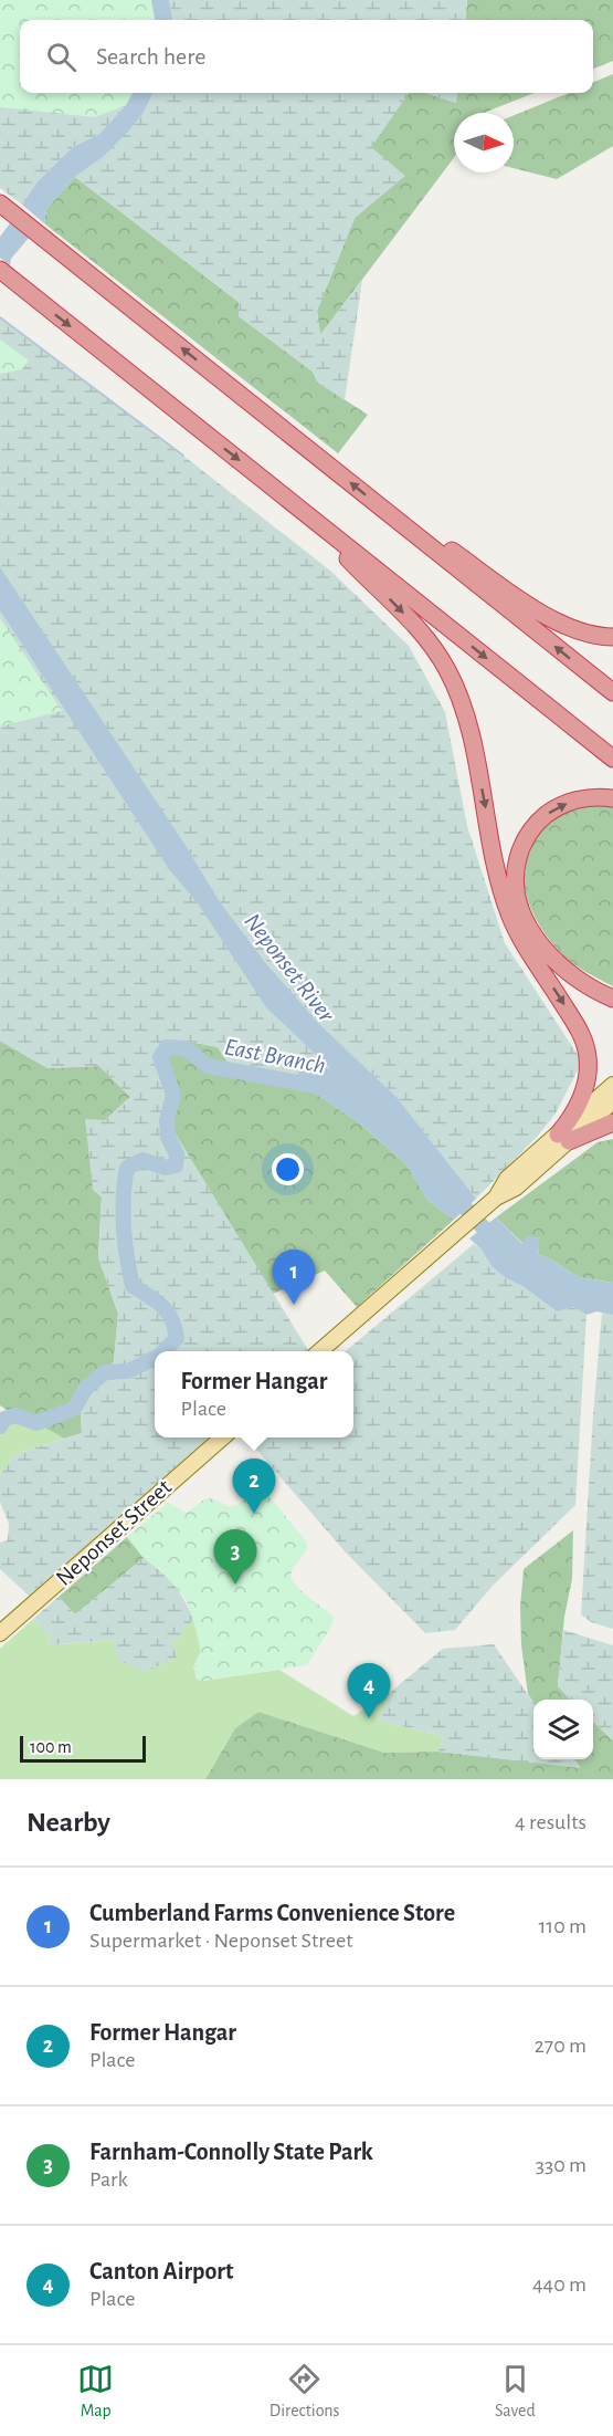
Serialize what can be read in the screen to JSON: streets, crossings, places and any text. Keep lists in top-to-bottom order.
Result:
{
  "streets": {
    "main road": ["Neponset Street"]
  },
  "water": ["Neponset River", "East Branch"],
  "scale_bar": "100 m",
  "north": "right",
  "page": {
    "search": "Search here",
    "pins": [
      "1",
      "2",
      "3",
      "4"
    ],
    "popup": ["Former Hangar", "Place"],
    "scale": "100 m",
    "heading": ["Nearby", "4 results"],
    "list": [
      {
        "mark": "1",
        "name": "Cumberland Farms Convenience Store",
        "note": "Supermarket · Neponset Street",
        "value": "110 m"
      },
      {
        "mark": "2",
        "name": "Former Hangar",
        "note": "Place",
        "value": "270 m"
      },
      {
        "mark": "3",
        "name": "Farnham-Connolly State Park",
        "note": "Park",
        "value": "330 m"
      },
      {
        "mark": "4",
        "name": "Canton Airport",
        "note": "Place",
        "value": "440 m"
      }
    ],
    "nav": ["Map", "Directions", "Saved"]
  }
}
